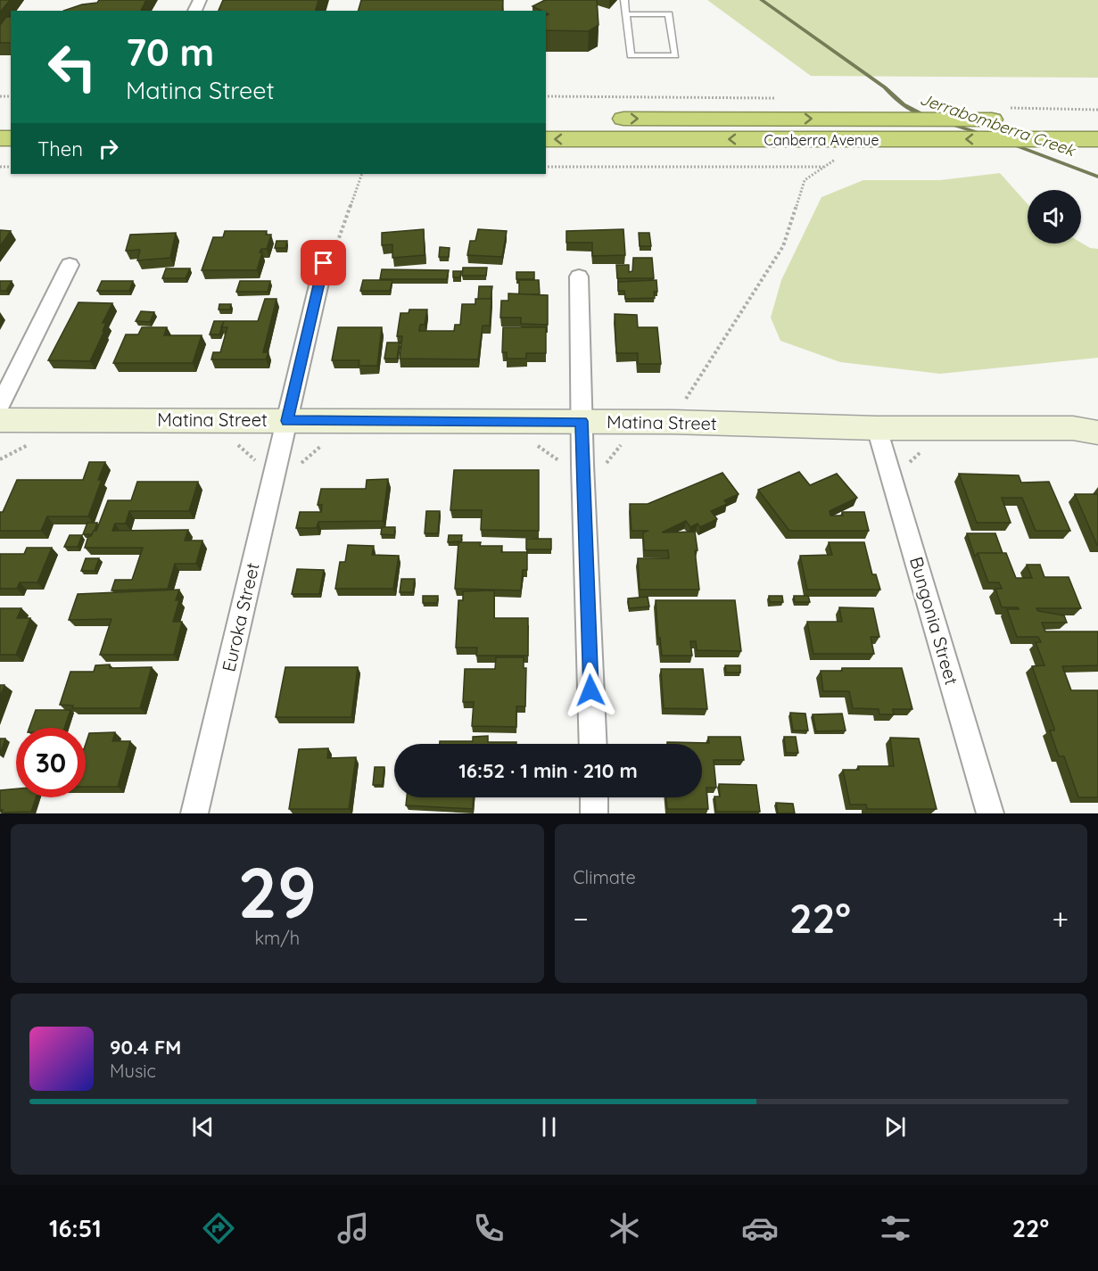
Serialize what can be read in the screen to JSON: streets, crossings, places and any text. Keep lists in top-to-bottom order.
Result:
{
  "streets": {
    "highway": ["Canberra Avenue"],
    "street": ["Matina Street", "Euroka Street", "Bungonia Street"]
  },
  "crossings": [
    ["Matina Street", "Euroka Street"],
    ["Matina Street", "Bungonia Street"]
  ],
  "water": ["Jerrabomberra Creek"],
  "page": {
    "turn": ["70 m", "Matina Street"],
    "then": "Then",
    "limit": "30",
    "trip": "16:52 · 1 min · 210 m",
    "tile": [
      ["29", "km/h"],
      "Climate"
    ],
    "heat": ["−", "22°", "+"],
    "song": ["90.4 FM", "Music"],
    "tabs": ["16:51", "22°"]
  }
}
